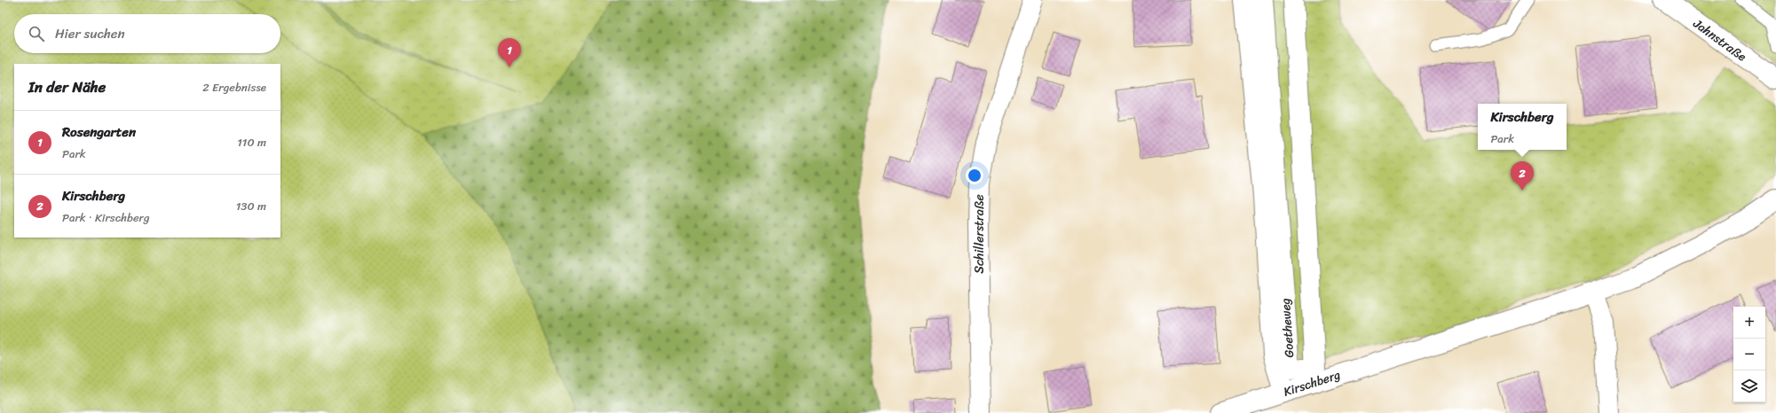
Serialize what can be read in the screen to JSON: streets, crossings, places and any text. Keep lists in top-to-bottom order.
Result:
{
  "streets": {
    "street": [
      "Jahnstraße",
      "Schillerstraße",
      "Goetheweg",
      "Kirschberg"
    ]
  },
  "crossings": [
    ["Goetheweg", "Kirschberg"]
  ],
  "page": {
    "search": "Hier suchen",
    "pins": ["1", "2"],
    "heading": ["In der Nähe", "2 Ergebnisse"],
    "popup": ["Kirschberg", "Park"],
    "list": [
      {
        "mark": "1",
        "name": "Rosengarten",
        "note": "Park",
        "value": "110 m"
      },
      {
        "mark": "2",
        "name": "Kirschberg",
        "note": "Park · Kirschberg",
        "value": "130 m"
      }
    ],
    "map_buttons": ["+", "−"]
  }
}
